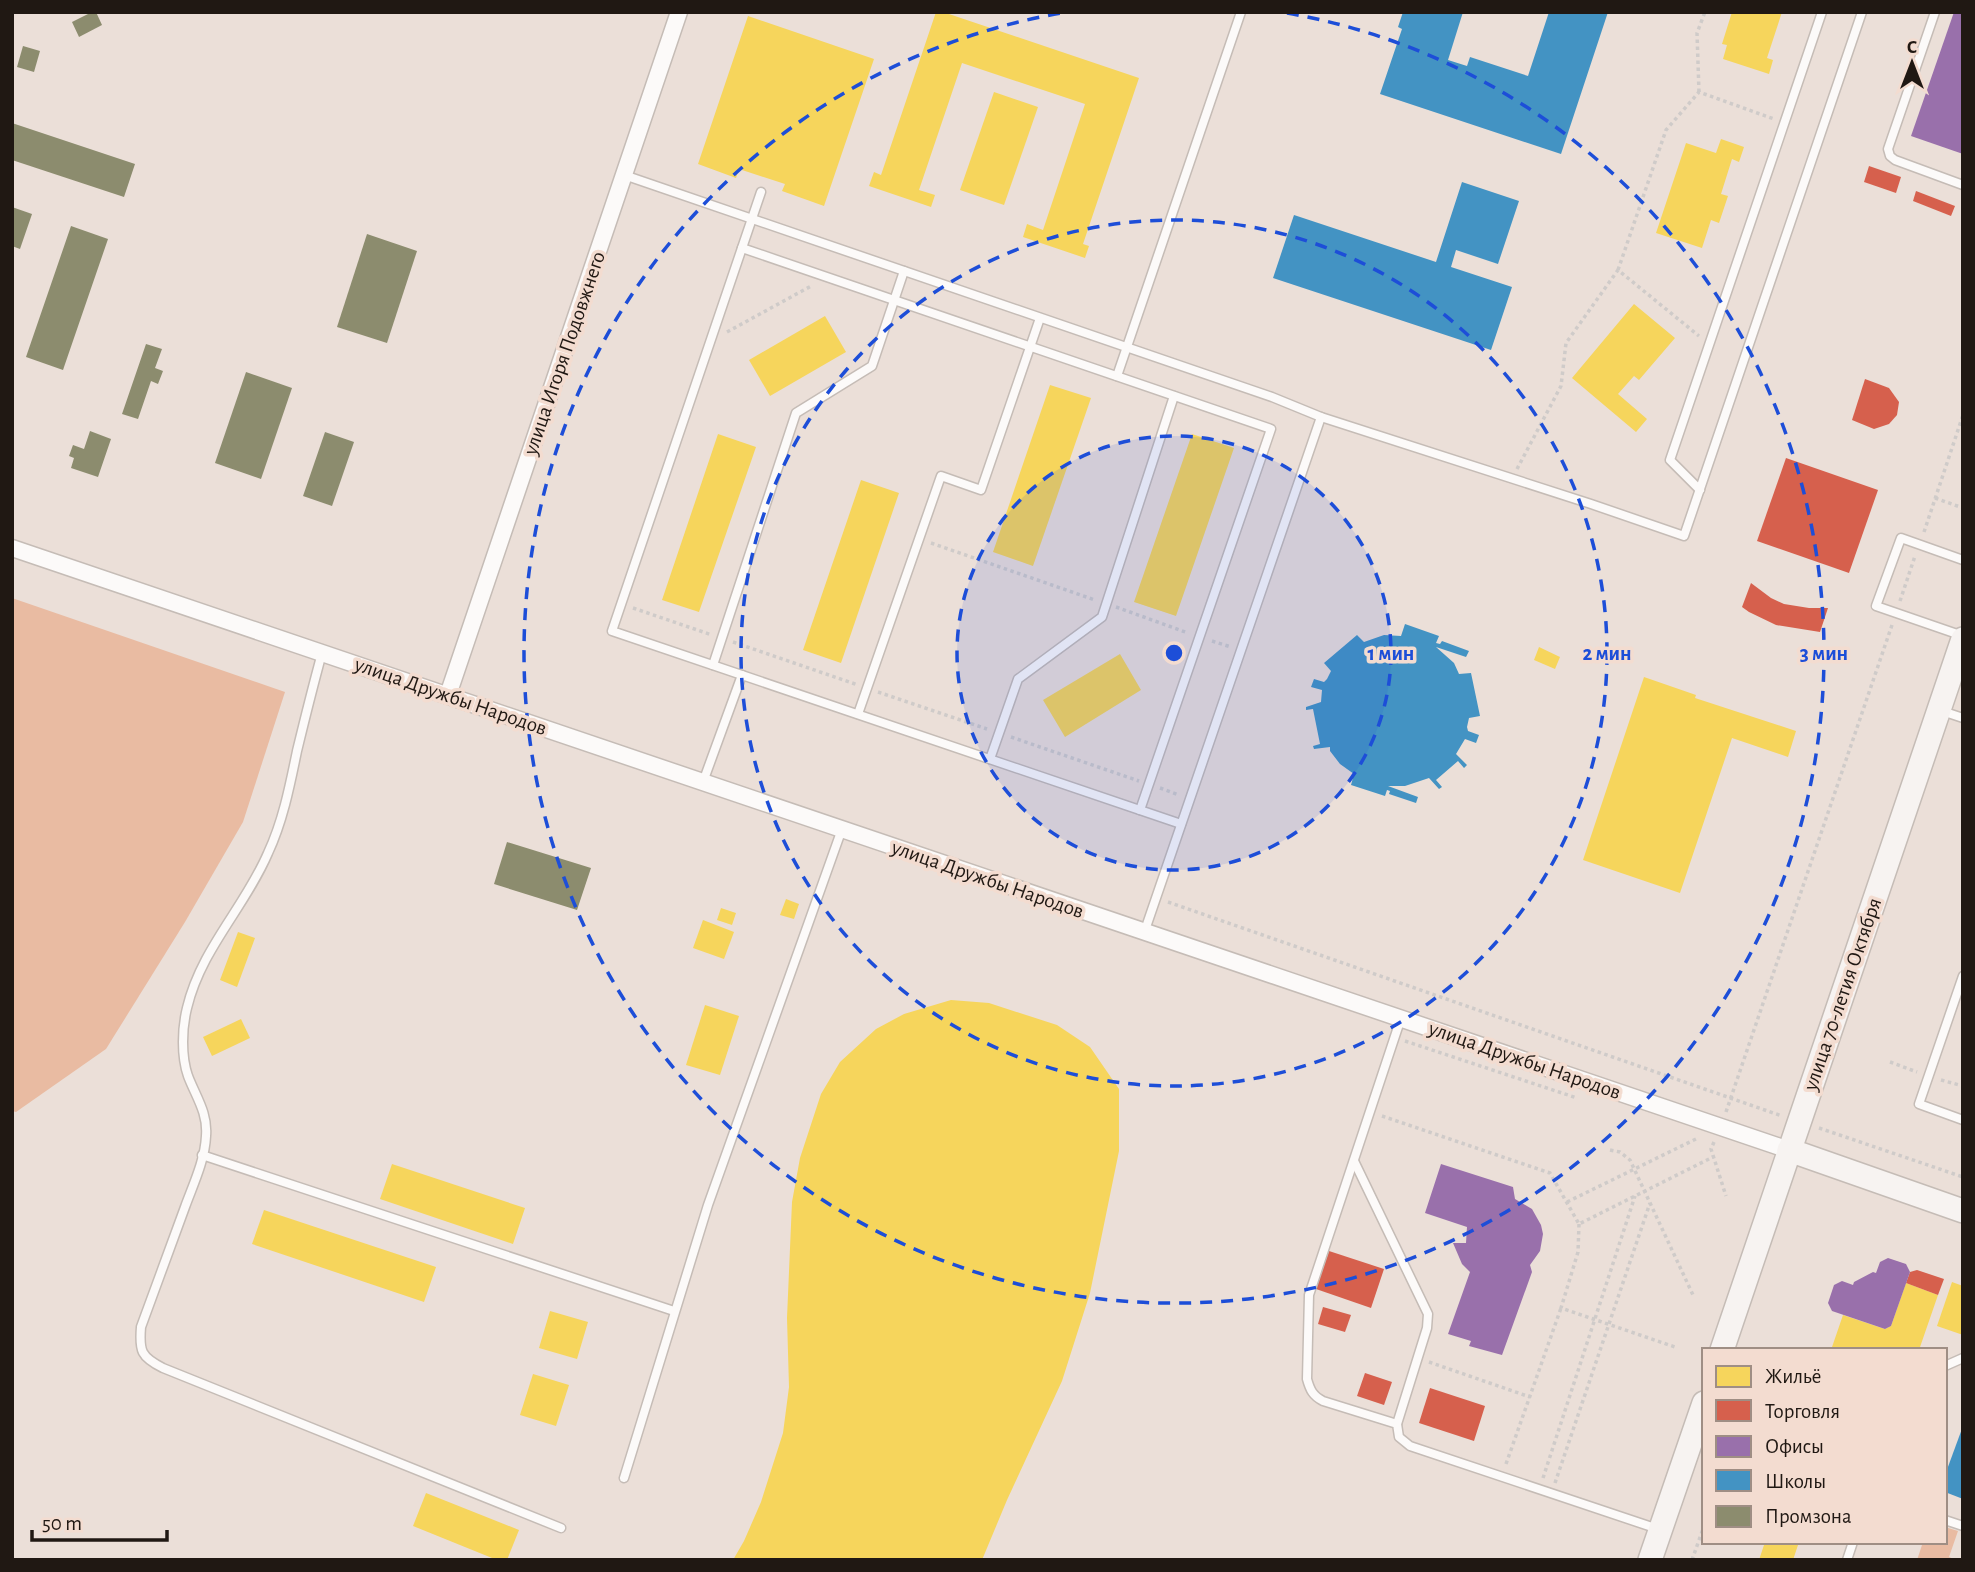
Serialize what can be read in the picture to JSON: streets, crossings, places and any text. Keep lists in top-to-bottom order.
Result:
{
  "streets": {
    "main road": ["улица Дружбы Народов", "улица 70-летия Октября"],
    "street": ["улица Игоря Подовжнего"]
  },
  "crossings": [
    ["улица Игоря Подовжнего", "улица Дружбы Народов"],
    ["улица Дружбы Народов", "улица 70-летия Октября"]
  ],
  "legend": [
    "Жильё",
    "Торговля",
    "Офисы",
    "Школы",
    "Промзона"
  ],
  "scale_bar": "50 m",
  "north": "top",
  "rings": ["1 мин", "2 мин", "3 мин"]
}
